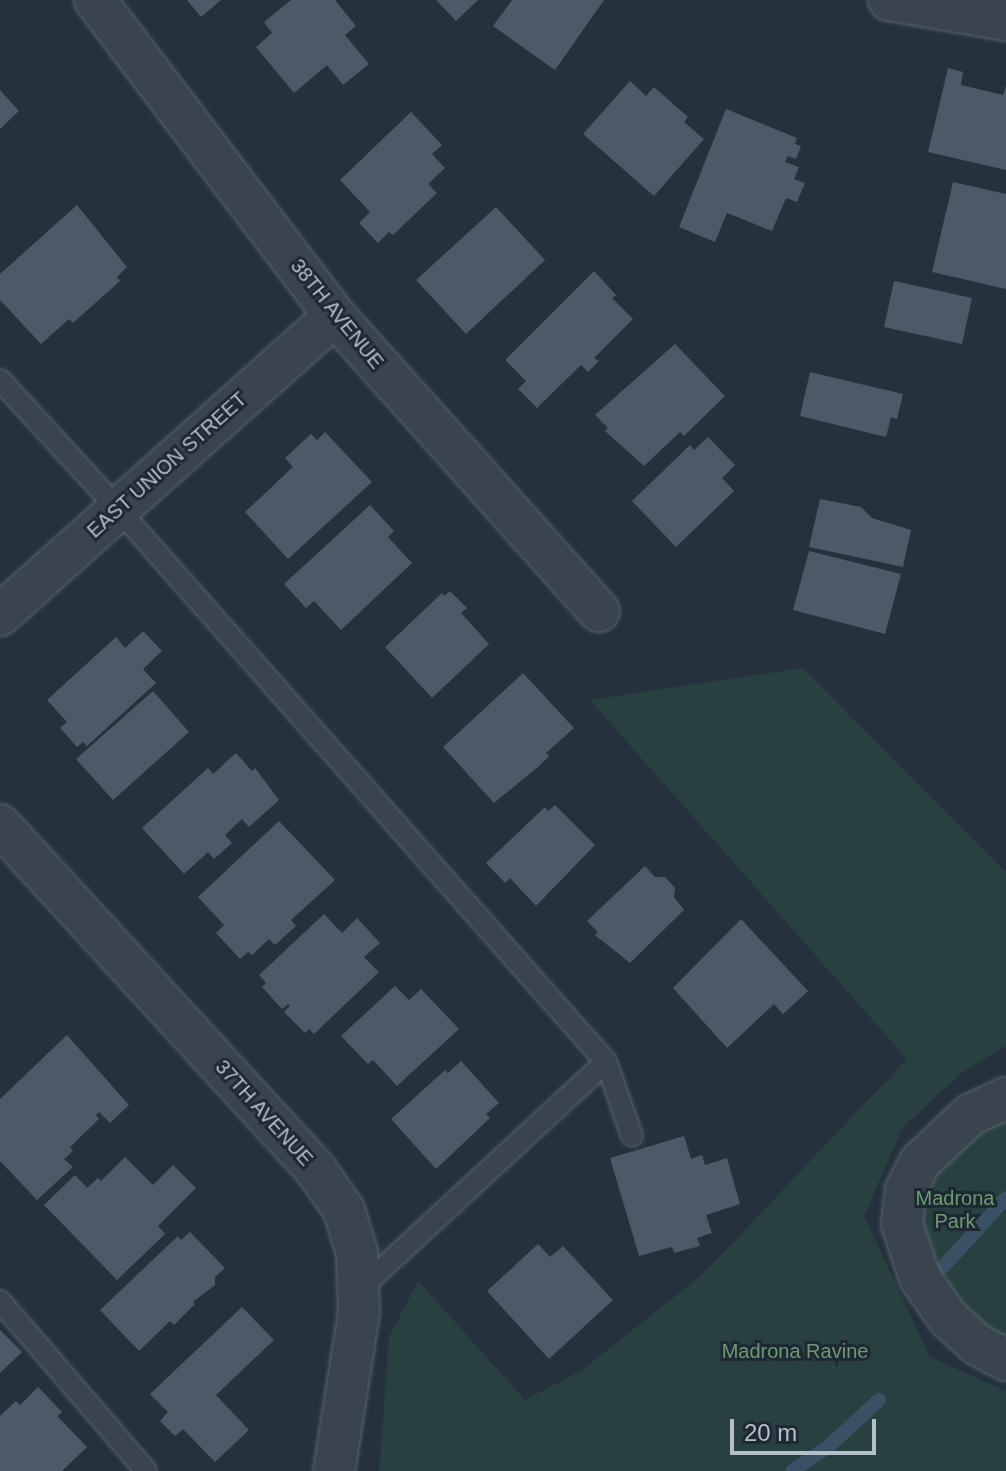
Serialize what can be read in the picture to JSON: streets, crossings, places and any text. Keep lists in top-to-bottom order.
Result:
{
  "streets": {
    "street": ["38TH AVENUE", "EAST UNION STREET", "37TH AVENUE"]
  },
  "crossings": [
    ["38TH AVENUE", "EAST UNION STREET"]
  ],
  "parks": ["Madrona Park", "Madrona Ravine"],
  "scale_bar": "20 m"
}
